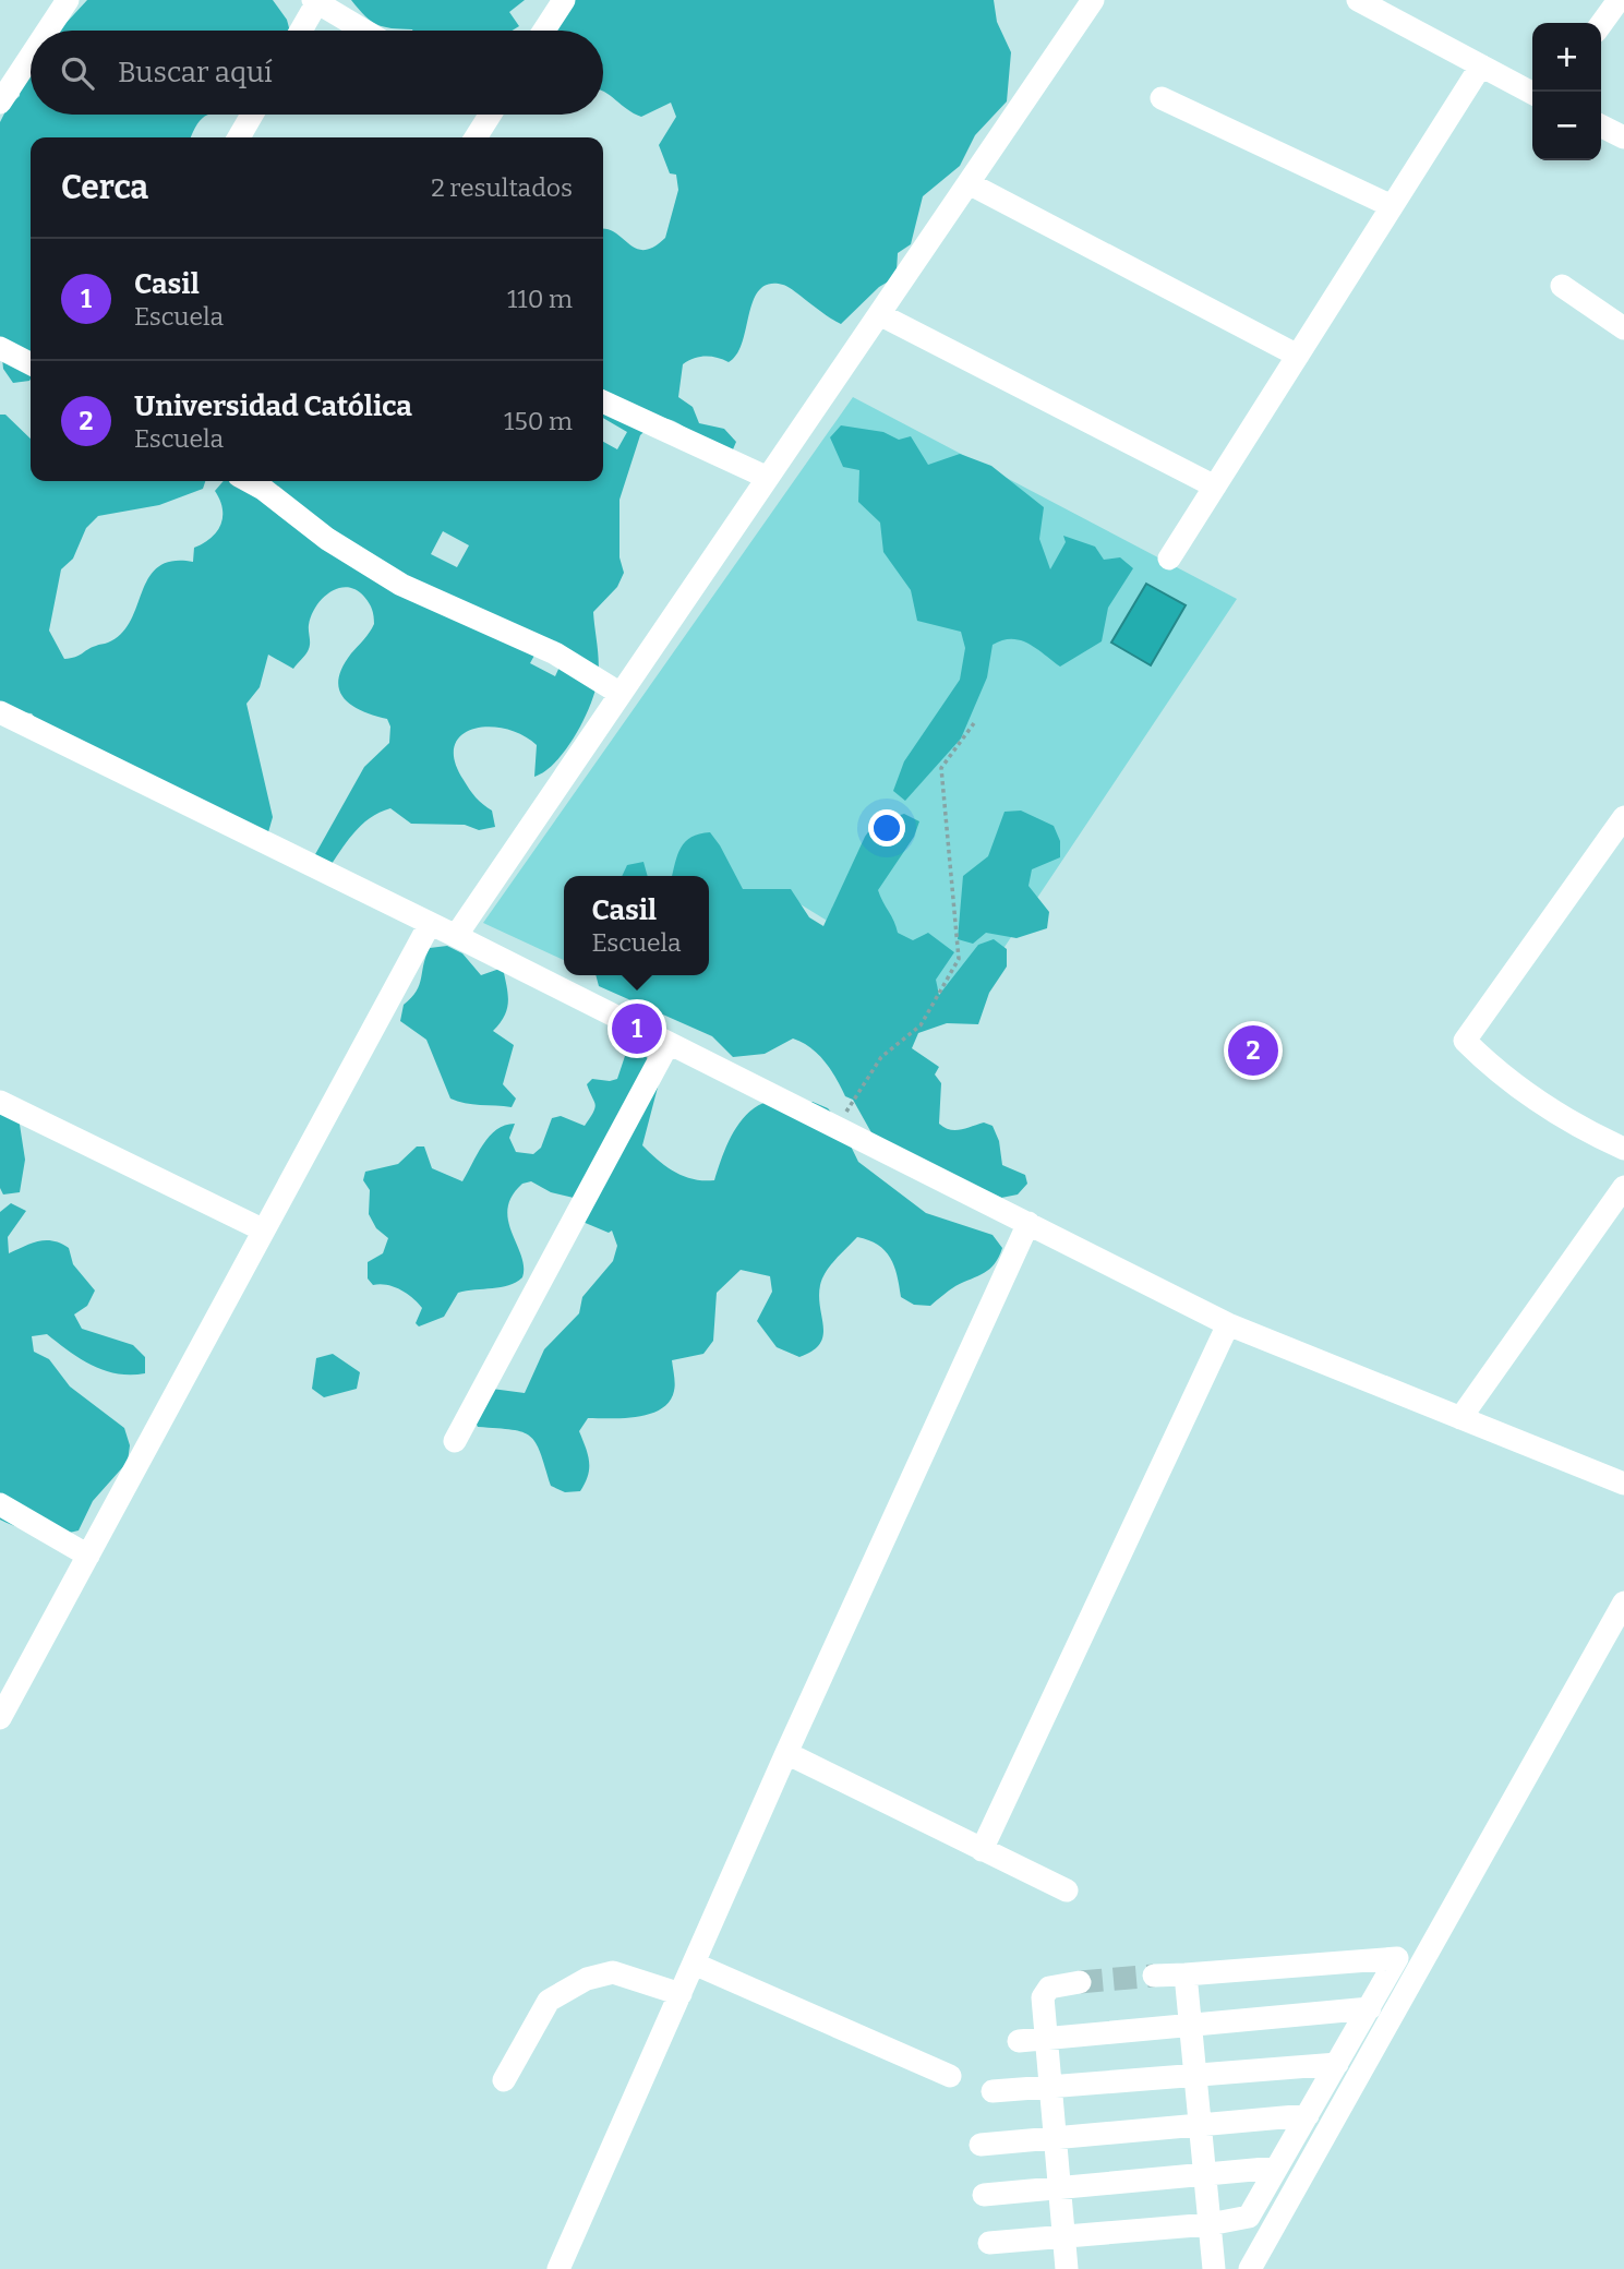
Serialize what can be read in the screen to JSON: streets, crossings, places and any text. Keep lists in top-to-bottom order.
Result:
{
  "page": {
    "map_buttons": ["+", "−"],
    "search": "Buscar aquí",
    "heading": ["Cerca", "2 resultados"],
    "list": [
      {
        "mark": "1",
        "name": "Casil",
        "note": "Escuela",
        "value": "110 m"
      },
      {
        "mark": "2",
        "name": "Universidad Católica",
        "note": "Escuela",
        "value": "150 m"
      }
    ],
    "popup": ["Casil", "Escuela"],
    "pins": ["1", "2"]
  }
}
